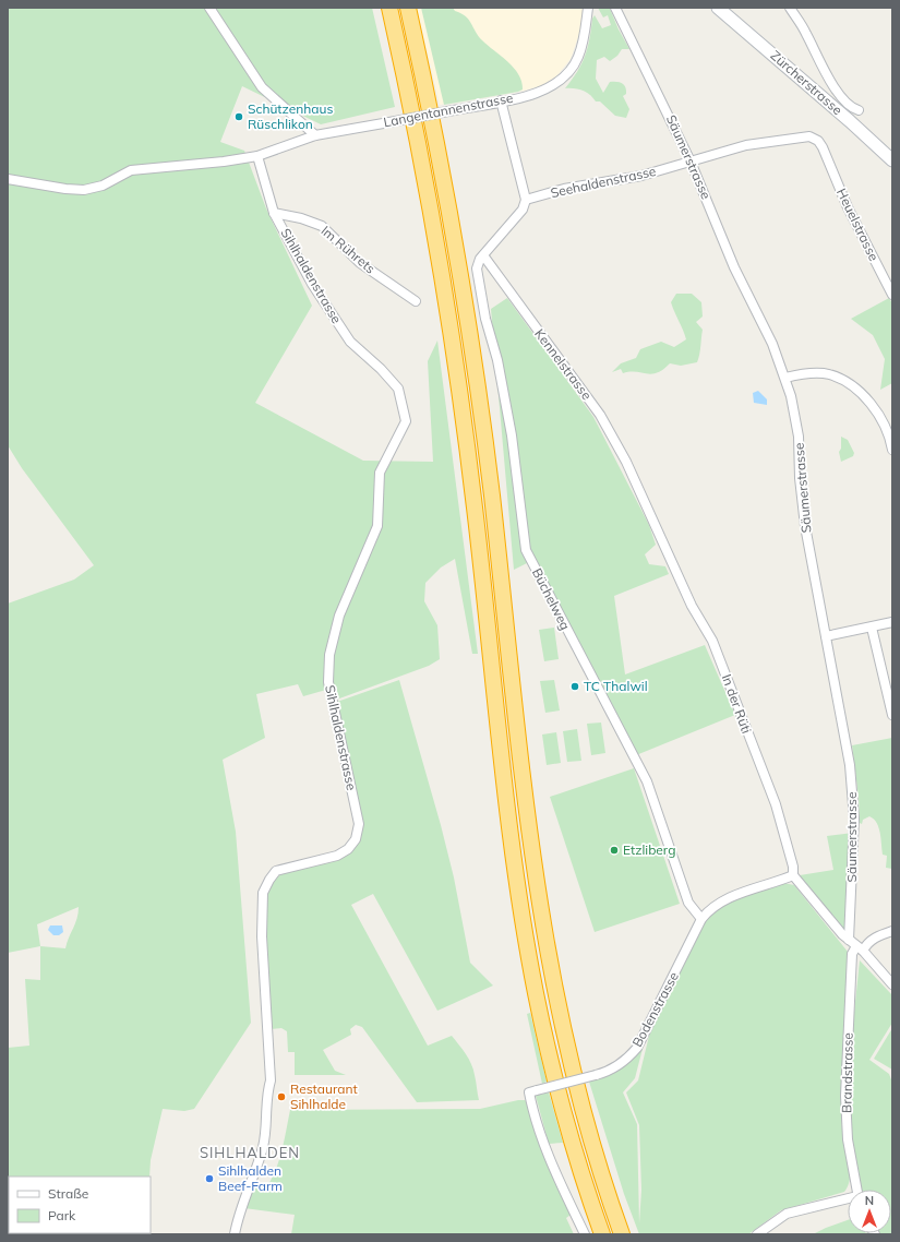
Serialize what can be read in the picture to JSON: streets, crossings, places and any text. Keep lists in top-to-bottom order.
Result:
{
  "streets": {
    "main road": ["Zürcherstrasse"],
    "street": [
      "Langentannenstrasse",
      "Säumerstrasse",
      "Seehaldenstrasse",
      "Heuelstrasse",
      "Im Rührets",
      "Sihlhaldenstrasse",
      "Kennelstrasse",
      "Büchelweg",
      "In der Rüti",
      "Bodenstrasse",
      "Brandstrasse"
    ]
  },
  "crossings": [
    ["Langentannenstrasse", "Sihlhaldenstrasse"],
    ["Säumerstrasse", "Seehaldenstrasse"],
    ["Seehaldenstrasse", "Heuelstrasse"],
    ["Im Rührets", "Sihlhaldenstrasse"],
    ["Kennelstrasse", "Büchelweg"],
    ["Kennelstrasse", "In der Rüti"],
    ["Büchelweg", "Bodenstrasse"],
    ["In der Rüti", "Bodenstrasse"]
  ],
  "districts": ["SIHLHALDEN"],
  "places": [
    "Schützenhaus Rüschlikon",
    "TC Thalwil",
    "Etzliberg",
    "Restaurant Sihlhalde",
    "Sihlhalden Beef-Farm"
  ],
  "legend": ["Straße", "Park"],
  "north": "top"
}
